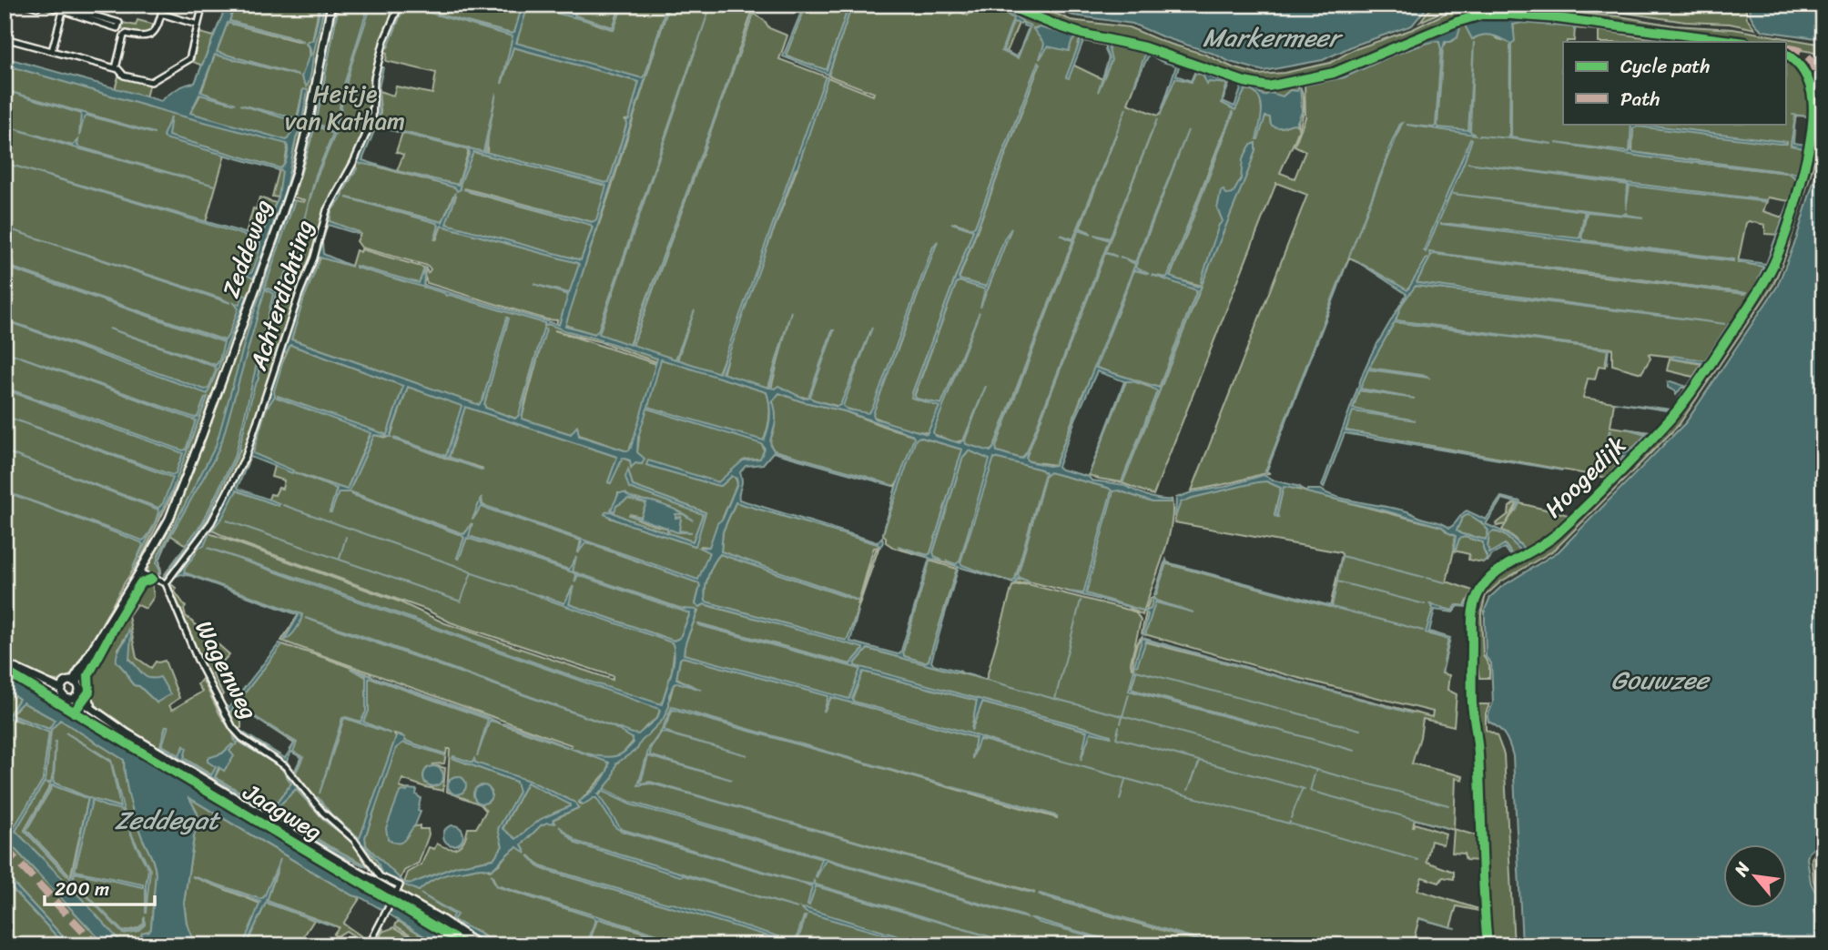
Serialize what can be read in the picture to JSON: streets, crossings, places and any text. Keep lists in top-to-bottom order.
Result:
{
  "streets": {
    "main road": ["Zeddeweg", "Jaagweg"],
    "street": ["Achterdichting", "Hoogedijk", "Wagenweg"]
  },
  "crossings": [
    ["Achterdichting", "Wagenweg"],
    ["Wagenweg", "Jaagweg"]
  ],
  "water": ["Markermeer", "Gouwzee", "Zeddegat"],
  "parks": ["Heitje van Katham"],
  "legend": ["Cycle path", "Path"],
  "scale_bar": "200 m",
  "north": "top left"
}
